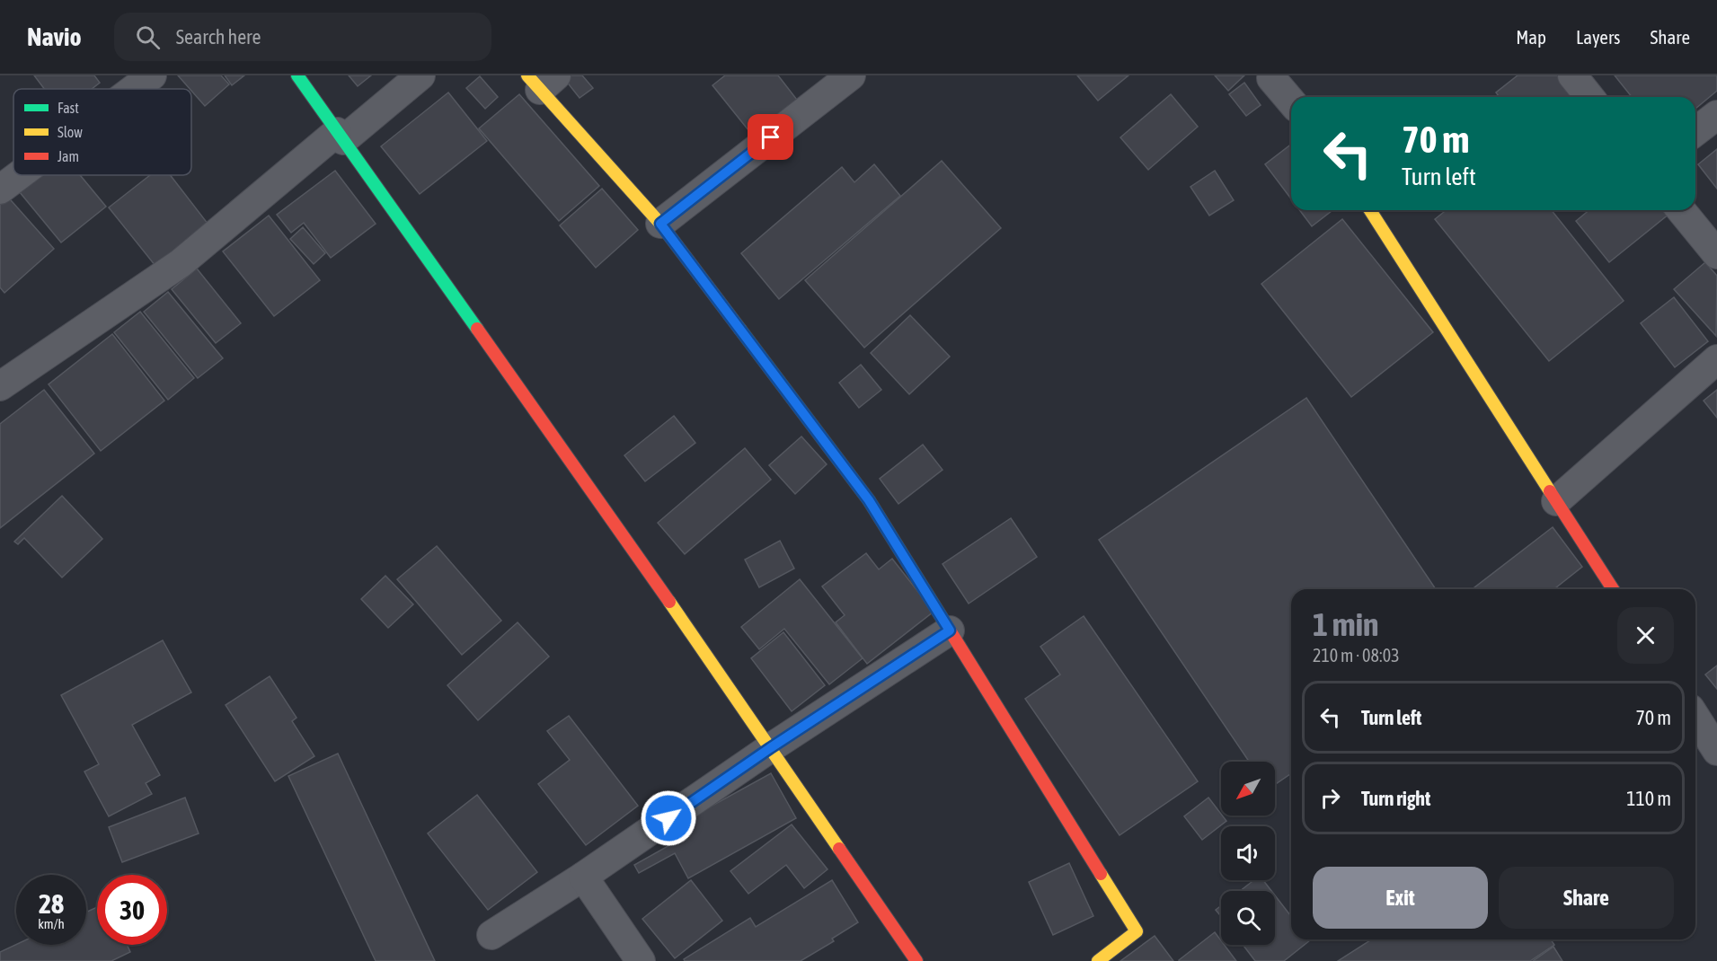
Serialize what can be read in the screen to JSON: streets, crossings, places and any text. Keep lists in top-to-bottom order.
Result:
{
  "legend": ["Fast", "Slow", "Jam"],
  "north": "bottom left",
  "page": {
    "header": "Navio",
    "search": "Search here",
    "nav": ["Map", "Layers", "Share"],
    "turn": ["70 m", "Turn left"],
    "heading": ["1 min", "210 m · 08:03"],
    "list": [
      {
        "name": "Turn left",
        "value": "70 m"
      },
      {
        "name": "Turn right",
        "value": "110 m"
      }
    ],
    "buttons": ["Exit", "Share"],
    "speed": "28 km/h",
    "limit": "30"
  }
}
